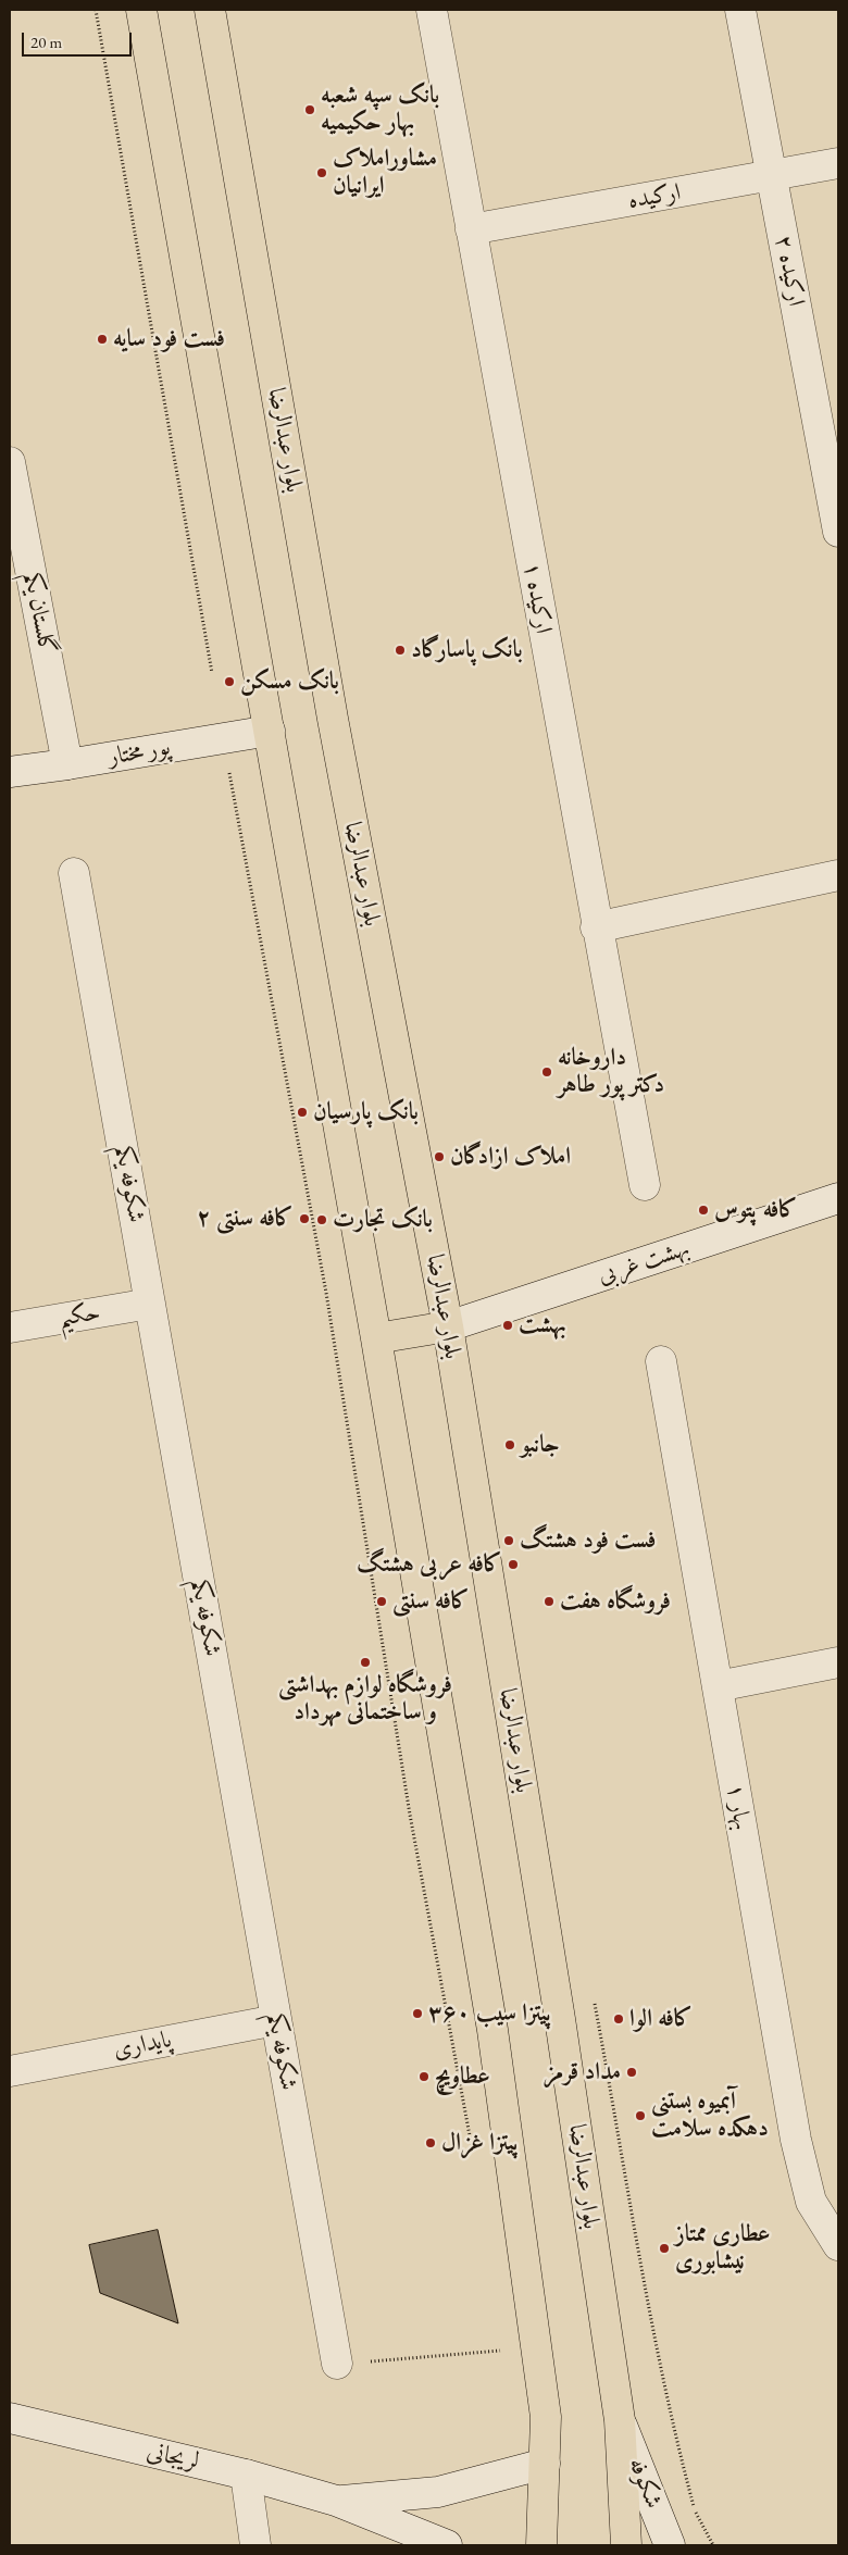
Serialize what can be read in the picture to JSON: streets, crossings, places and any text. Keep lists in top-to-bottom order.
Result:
{
  "streets": {
    "main road": ["بلوار عبدالرضا"],
    "street": [
      "ارکیده",
      "ارکیده ۲",
      "ارکیده ۱",
      "گلستان یکم",
      "پور مختار",
      "شکوفه یکم",
      "بهشت غربی",
      "حکیم",
      "بهار ۱",
      "پایداری",
      "لریجانی",
      "شکوفه"
    ]
  },
  "crossings": [
    ["ارکیده", "ارکیده ۲"],
    ["ارکیده", "ارکیده ۱"],
    ["بلوار عبدالرضا", "بهشت غربی"],
    ["بلوار عبدالرضا", "شکوفه"],
    ["گلستان یکم", "پور مختار"],
    ["شکوفه یکم", "حکیم"],
    ["شکوفه یکم", "پایداری"]
  ],
  "places": [
    "بانک سپه شعبه بهار حکیمیه",
    "مشاوراملاک ایرانیان",
    "فست فود سایه",
    "بانک پاسارگاد",
    "بانک مسکن",
    "داروخانه دکتر پور طاهر",
    "بانک پارسیان",
    "املاک ازادگان",
    "کافه پتوس",
    "کافه سنتی ۲",
    "بانک تجارت",
    "بهشت",
    "جانبو",
    "فست فود هشتگ",
    "کافه عربی هشتگ",
    "کافه سنتی",
    "فروشگاه هفت",
    "فروشگاه لوازم بهداشتی و ساختمانی مهرداد",
    "پیتزا سیب ٣۶٠",
    "کافه الوا",
    "مداد قرمز",
    "عطاویچ",
    "آبمیوه بستنی دهکده سلامت",
    "پیتزا غزال",
    "عطاری ممتاز نیشابوری"
  ],
  "scale_bar": "20 m"
}
